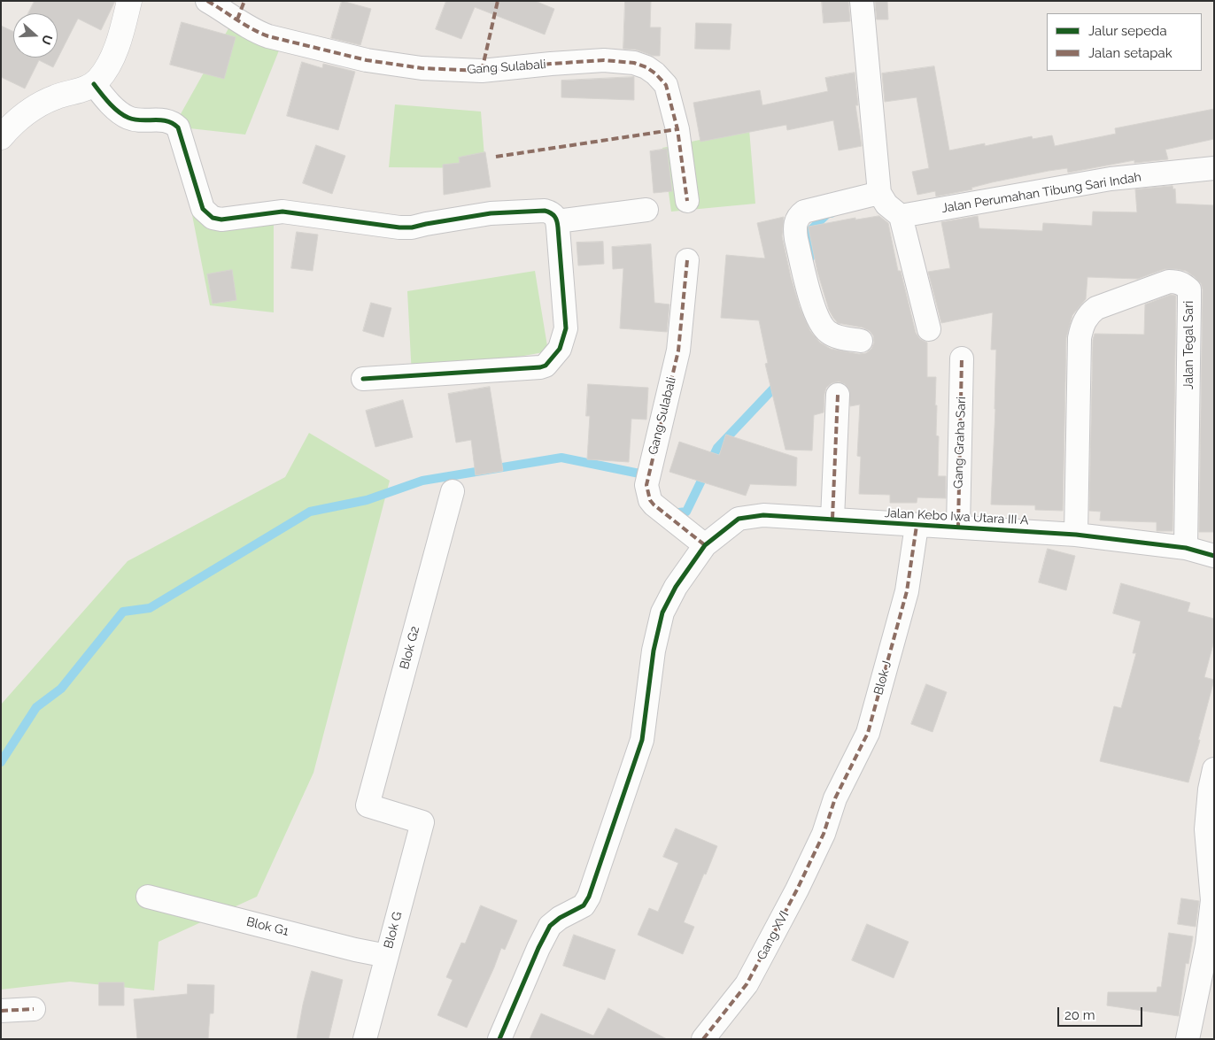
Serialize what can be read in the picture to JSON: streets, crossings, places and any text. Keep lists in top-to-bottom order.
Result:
{
  "streets": {
    "street": [
      "Gang Sulabali",
      "Jalan Perumahan Tibung Sari Indah",
      "Jalan Tegal Sari",
      "Gang Graha Sari",
      "Jalan Kebo Iwa Utara III A",
      "Blok G2",
      "Blok J",
      "Blok G1",
      "Blok G",
      "Gang XVI"
    ]
  },
  "crossings": [
    ["Gang Sulabali", "Jalan Kebo Iwa Utara III A"],
    ["Jalan Tegal Sari", "Jalan Kebo Iwa Utara III A"],
    ["Gang Graha Sari", "Jalan Kebo Iwa Utara III A"],
    ["Jalan Kebo Iwa Utara III A", "Blok J"],
    ["Blok G2", "Blok G"],
    ["Blok J", "Gang XVI"],
    ["Blok G1", "Blok G"]
  ],
  "legend": ["Jalur sepeda", "Jalan setapak"],
  "scale_bar": "20 m",
  "north": "right"
}
